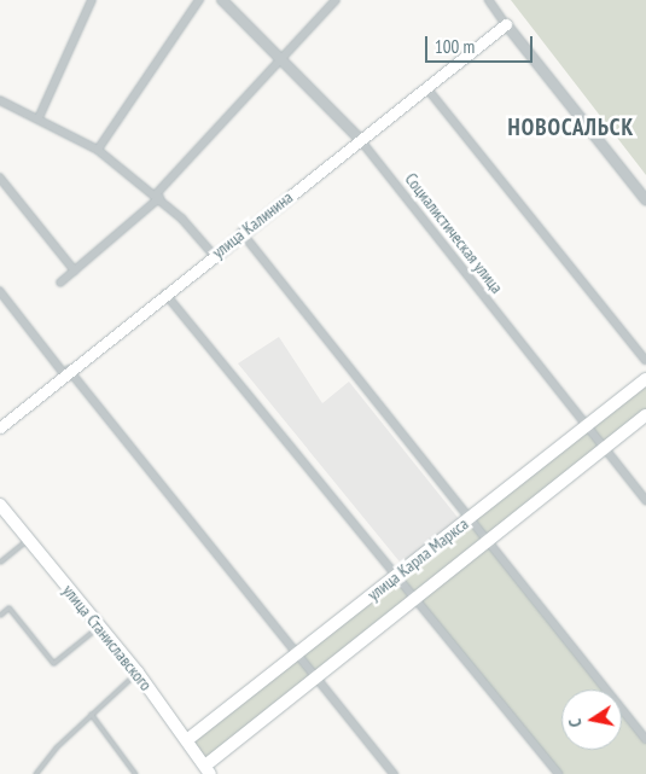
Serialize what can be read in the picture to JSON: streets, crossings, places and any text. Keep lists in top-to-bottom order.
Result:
{
  "streets": {
    "main road": ["улица Калинина", "улица Карла Маркса", "улица Станиславского"],
    "street": ["Социалистическая улица"]
  },
  "crossings": [
    ["улица Калинина", "Социалистическая улица"],
    ["Социалистическая улица", "улица Карла Маркса"],
    ["улица Карла Маркса", "улица Станиславского"]
  ],
  "districts": ["НОВОСАЛЬСК"],
  "scale_bar": "100 m",
  "north": "left"
}
